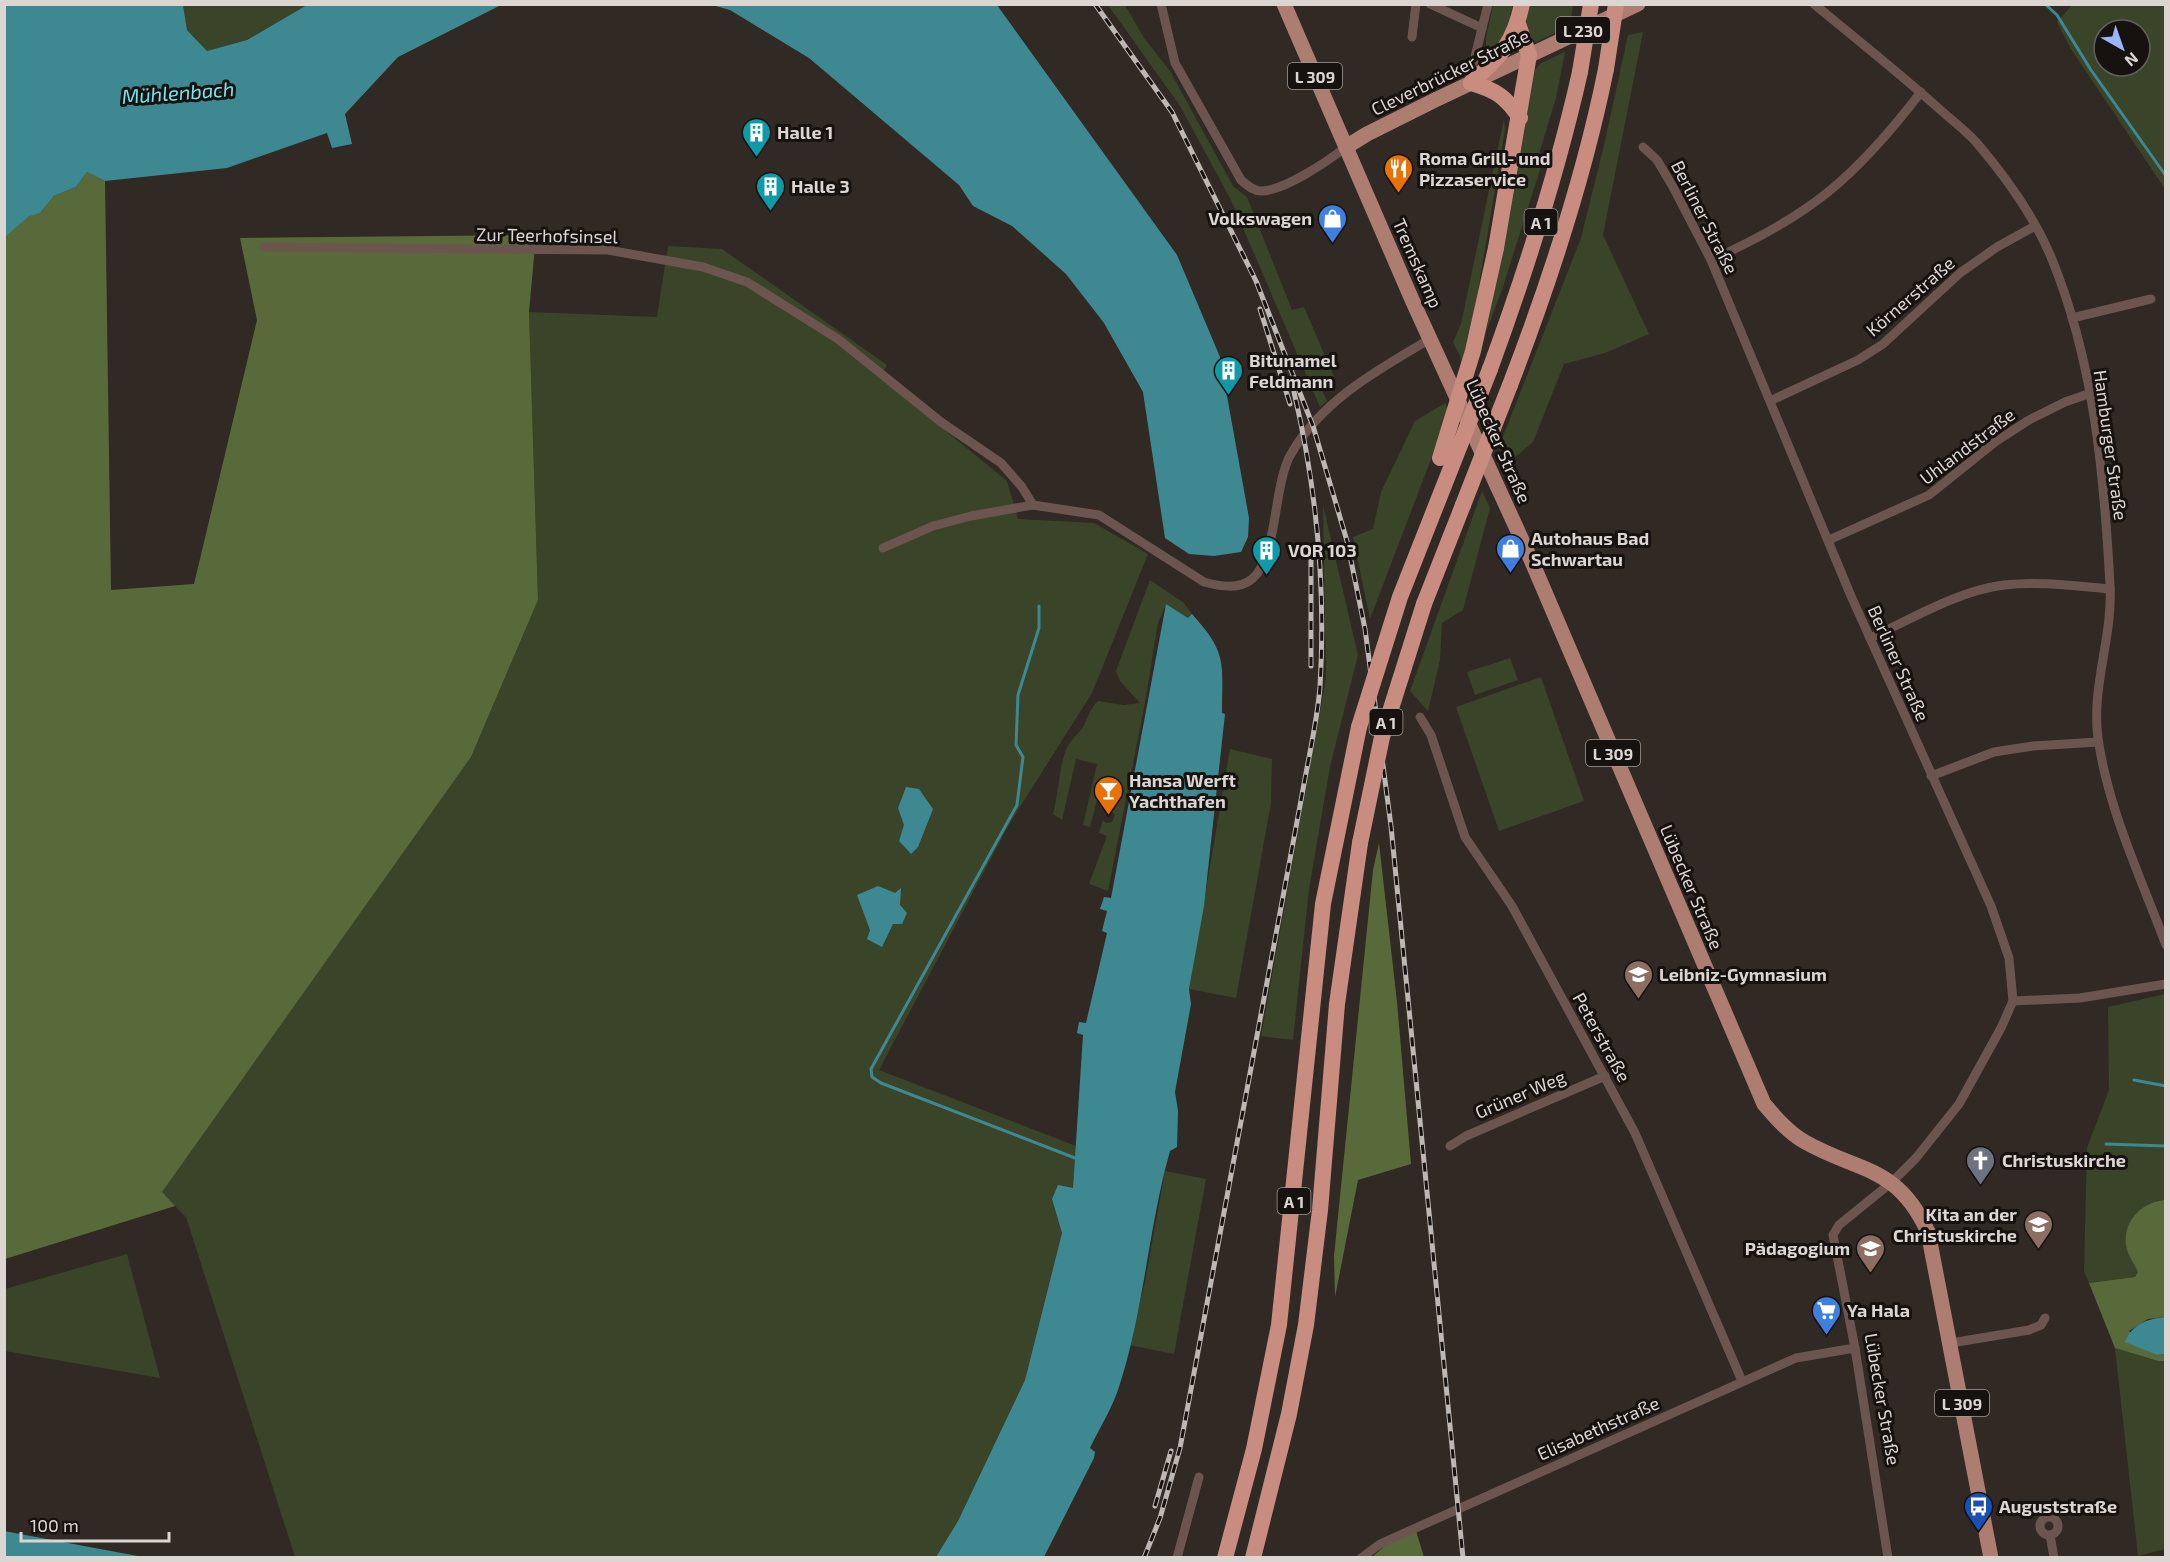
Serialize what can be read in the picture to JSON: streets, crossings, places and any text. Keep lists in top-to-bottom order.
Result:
{
  "streets": {
    "highway": ["A 1"],
    "main road": [
      "L 230",
      "Cleverbrücker Straße",
      "L 309",
      "Tremskamp",
      "Lübecker Straße"
    ],
    "street": [
      "Berliner Straße",
      "Zur Teerhofsinsel",
      "Körnerstraße",
      "Hamburger Straße",
      "Uhlandstraße",
      "Peterstraße",
      "Grüner Weg",
      "Elisabethstraße"
    ]
  },
  "crossings": [
    ["Cleverbrücker Straße", "Tremskamp"],
    ["L 309", "Lübecker Straße"],
    ["Berliner Straße", "Körnerstraße"],
    ["Berliner Straße", "Uhlandstraße"],
    ["Tremskamp", "Lübecker Straße"],
    ["Körnerstraße", "Hamburger Straße"],
    ["Lübecker Straße", "Elisabethstraße"],
    ["Hamburger Straße", "Uhlandstraße"],
    ["Peterstraße", "Grüner Weg"],
    ["Peterstraße", "Elisabethstraße"]
  ],
  "water": ["Mühlenbach"],
  "places": {
    "building": [
      "Halle 1",
      "Halle 3",
      "Bitunamel Feldmann",
      "VOR 103"
    ],
    "restaurant": ["Roma Grill- und Pizzaservice"],
    "shop": ["Volkswagen", "Autohaus Bad Schwartau"],
    "bar": ["Hansa Werft Yachthafen"],
    "school or university": ["Leibniz-Gymnasium", "Kita an der Christuskirche", "Pädagogium"],
    "church": ["Christuskirche"],
    "supermarket": ["Ya Hala"],
    "bus stop": ["Auguststraße"]
  },
  "scale_bar": "100 m",
  "north": "bottom right"
}
